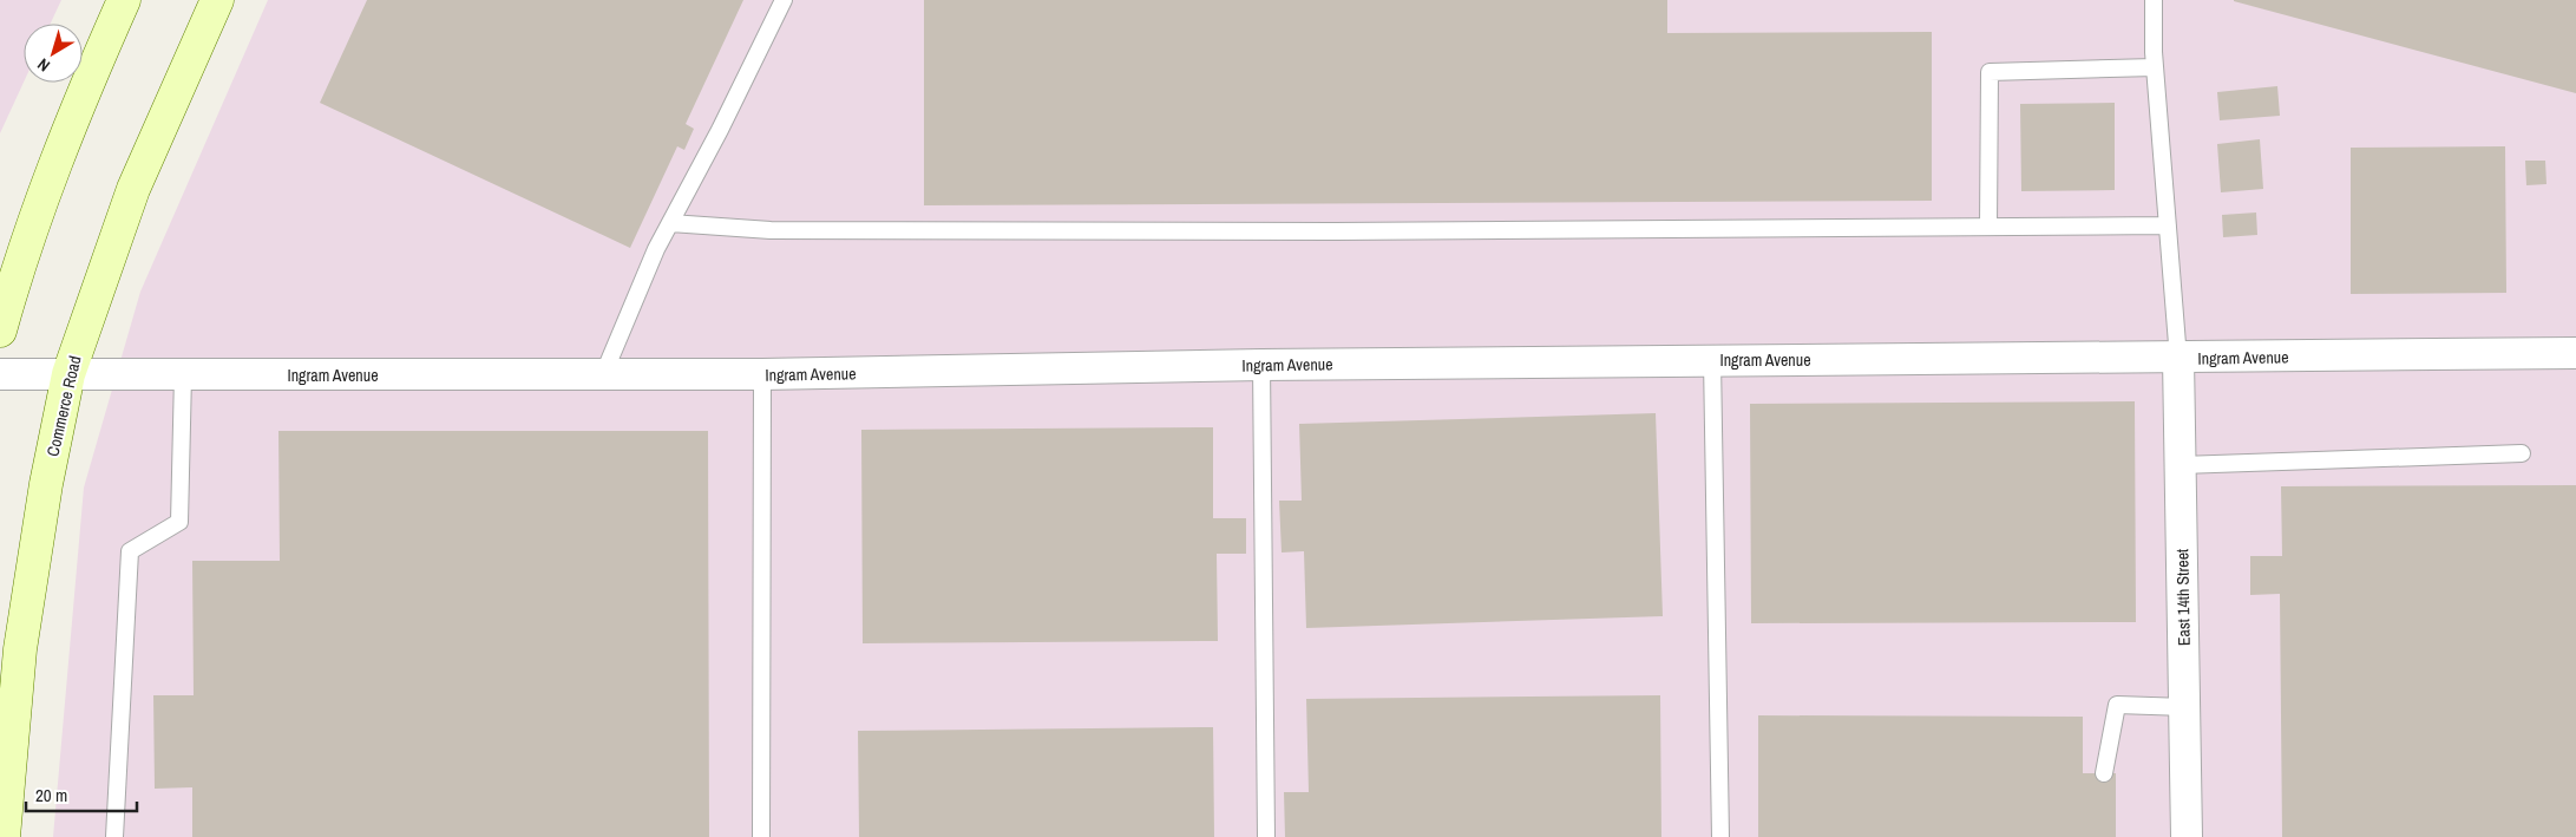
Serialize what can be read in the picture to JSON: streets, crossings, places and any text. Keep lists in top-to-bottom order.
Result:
{
  "streets": {
    "main road": ["Commerce Road"],
    "street": ["Ingram Avenue", "East 14th Street"]
  },
  "crossings": [
    ["Ingram Avenue", "Commerce Road"],
    ["Ingram Avenue", "East 14th Street"]
  ],
  "scale_bar": "20 m",
  "north": "bottom left"
}
